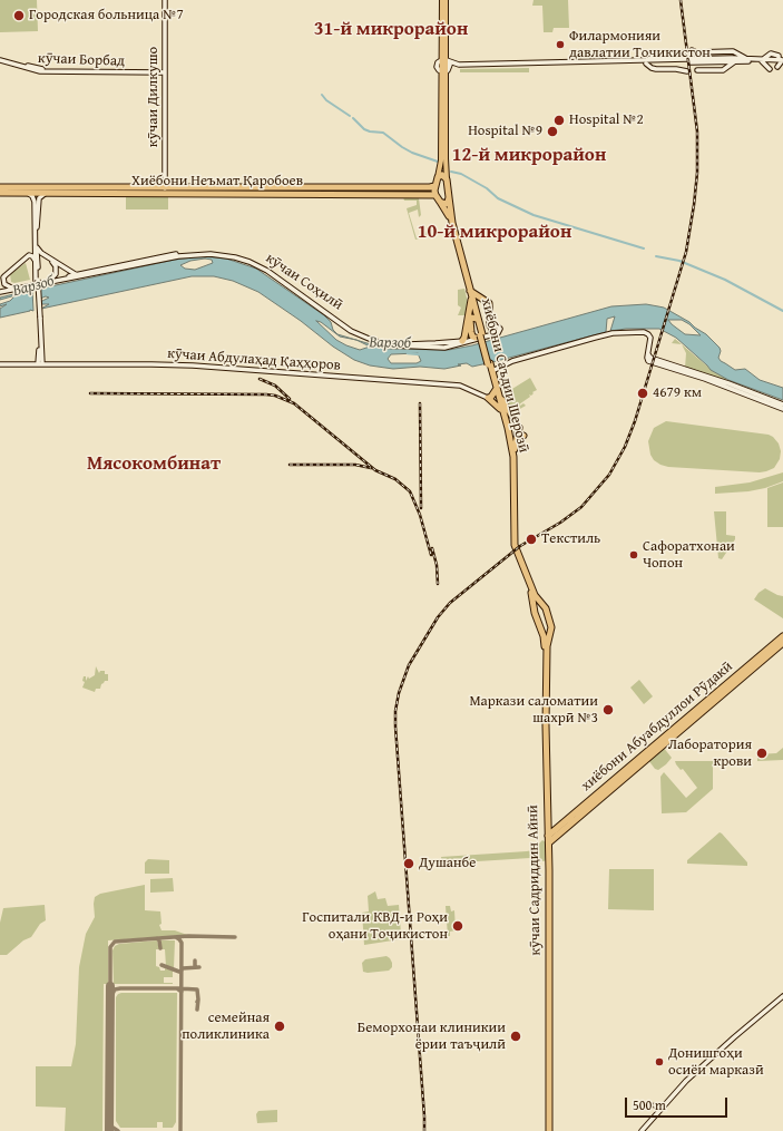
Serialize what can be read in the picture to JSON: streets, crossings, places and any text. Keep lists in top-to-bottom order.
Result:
{
  "streets": {
    "highway": [
      "Хиёбони Неъмат Қаробоев",
      "хиёбони Саъдии Шерозӣ",
      "хиёбони Абуабдуллои Рӯдакӣ",
      "кӯчаи Садриддин Айнӣ"
    ],
    "main road": [
      "кӯчаи Борбад",
      "кӯчаи Дилкушо",
      "кӯчаи Соҳилӣ",
      "кӯчаи Абдулаҳад Қаҳҳоров"
    ]
  },
  "crossings": [
    ["кӯчаи Борбад", "кӯчаи Дилкушо"],
    ["кӯчаи Дилкушо", "Хиёбони Неъмат Қаробоев"],
    ["Хиёбони Неъмат Қаробоев", "хиёбони Саъдии Шерозӣ"],
    ["кӯчаи Соҳилӣ", "хиёбони Саъдии Шерозӣ"],
    ["хиёбони Саъдии Шерозӣ", "кӯчаи Садриддин Айнӣ"],
    ["хиёбони Абуабдуллои Рӯдакӣ", "кӯчаи Садриддин Айнӣ"]
  ],
  "districts": [
    "31-й микрорайон",
    "12-й микрорайон",
    "10-й микрорайон",
    "Мясокомбинат"
  ],
  "water": ["Варзоб"],
  "places": [
    "Городская больница №7",
    "Филармонияи давлатии Точикистон",
    "Hospital №2",
    "Hospital №9",
    "4679 км",
    "Текстиль",
    "Сафоратхонаи Чопон",
    "Маркази саломатии шахрӣ №3",
    "Лаборатория крови",
    "Душанбе",
    "Госпитали КВД-и Роҳи оҳани Тоҷикистон",
    "семейная поликлиника",
    "Беморхонаи клиникии ёрии таъҷилӣ",
    "Донишгоҳи осиёи марказӣ"
  ],
  "scale_bar": "500 m"
}
